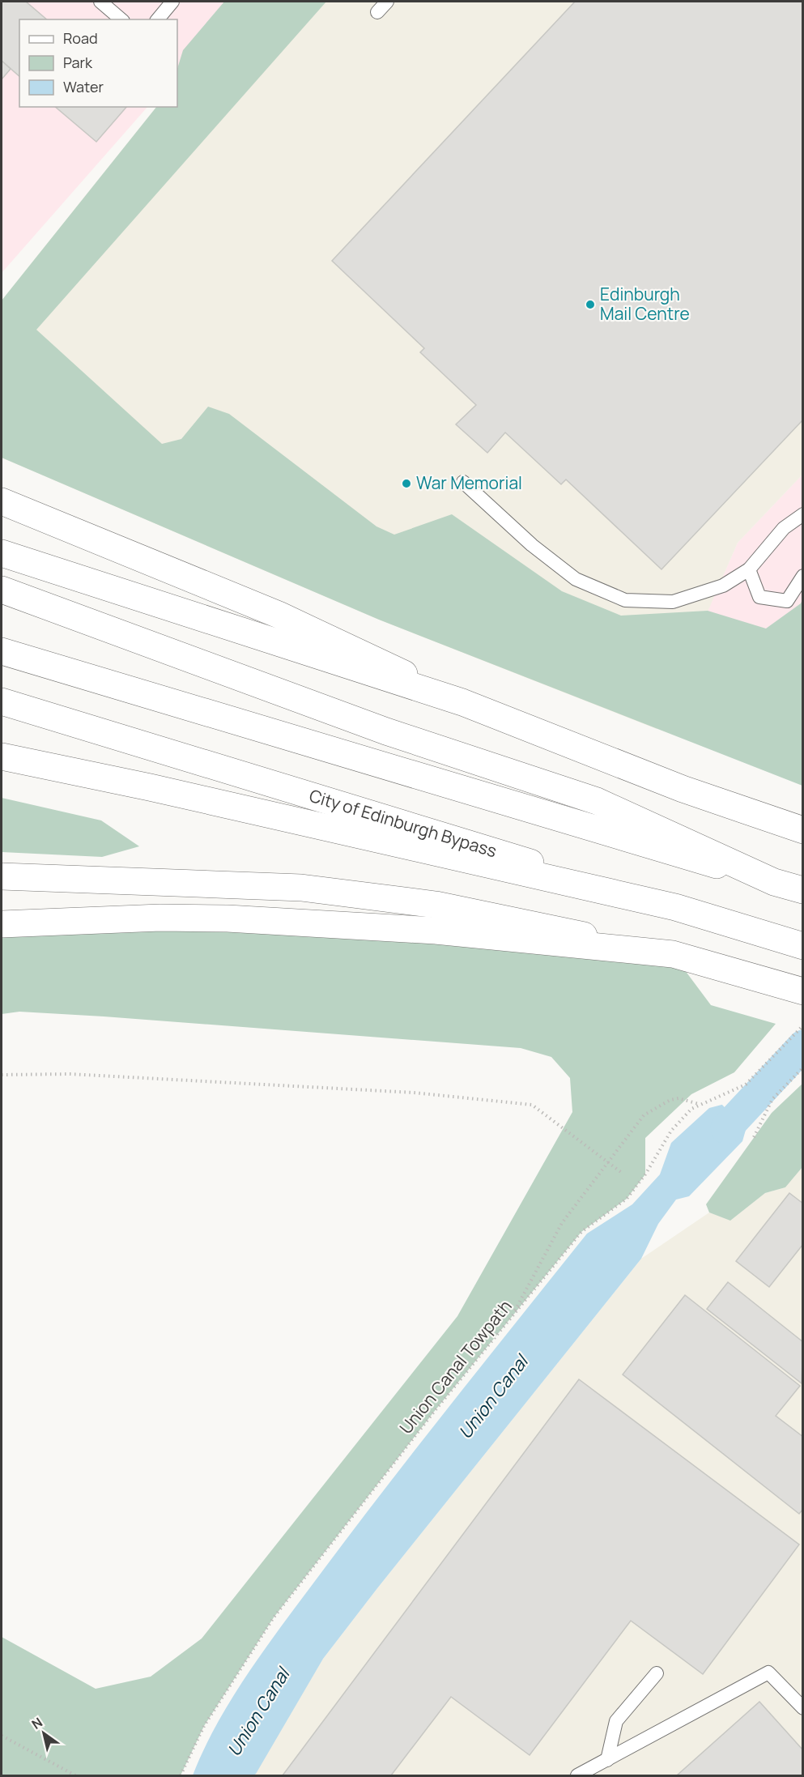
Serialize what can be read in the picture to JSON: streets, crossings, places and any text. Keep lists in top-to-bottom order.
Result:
{
  "streets": {
    "main road": ["City of Edinburgh Bypass"],
    "path": ["Union Canal Towpath"]
  },
  "water": ["Union Canal"],
  "places": ["Edinburgh Mail Centre", "War Memorial"],
  "legend": ["Road", "Park", "Water"],
  "north": "top left"
}
